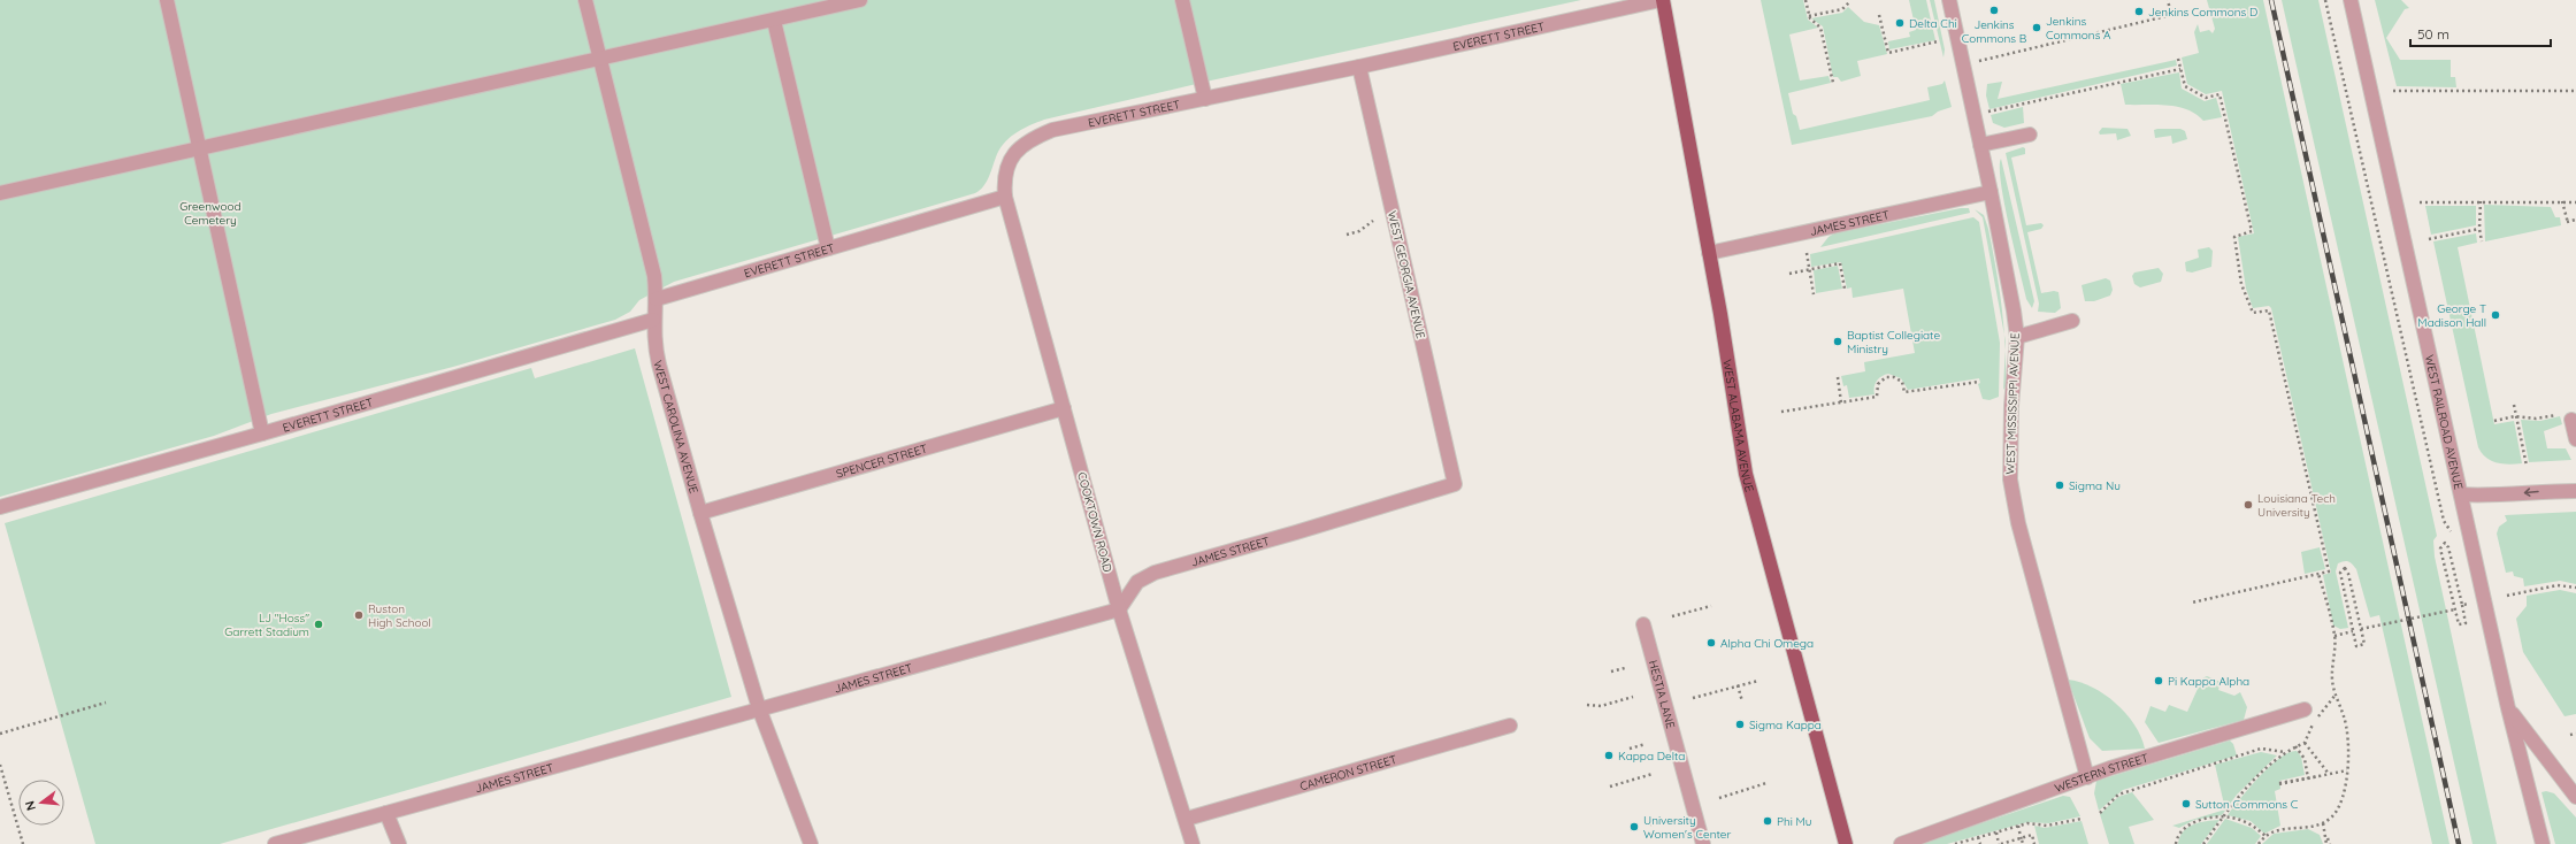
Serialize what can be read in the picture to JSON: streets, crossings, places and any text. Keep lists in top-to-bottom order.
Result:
{
  "streets": {
    "main road": ["WEST ALABAMA AVENUE"],
    "street": [
      "EVERETT STREET",
      "JAMES STREET",
      "WEST GEORGIA AVENUE",
      "WEST MISSISSIPPI AVENUE",
      "WEST RAILROAD AVENUE",
      "WEST CAROLINA AVENUE",
      "SPENCER STREET",
      "COOKTOWN ROAD",
      "HESTIA LANE",
      "CAMERON STREET",
      "WESTERN STREET"
    ]
  },
  "crossings": [
    ["EVERETT STREET", "WEST GEORGIA AVENUE"],
    ["EVERETT STREET", "WEST ALABAMA AVENUE"],
    ["EVERETT STREET", "WEST CAROLINA AVENUE"],
    ["EVERETT STREET", "COOKTOWN ROAD"],
    ["JAMES STREET", "WEST GEORGIA AVENUE"],
    ["JAMES STREET", "WEST MISSISSIPPI AVENUE"],
    ["JAMES STREET", "WEST ALABAMA AVENUE"],
    ["JAMES STREET", "WEST CAROLINA AVENUE"],
    ["JAMES STREET", "COOKTOWN ROAD"],
    ["WEST MISSISSIPPI AVENUE", "WESTERN STREET"],
    ["WEST CAROLINA AVENUE", "SPENCER STREET"],
    ["SPENCER STREET", "COOKTOWN ROAD"],
    ["COOKTOWN ROAD", "CAMERON STREET"]
  ],
  "parks": ["Greenwood Cemetery"],
  "places": [
    "Jenkins Commons B",
    "Jenkins Commons D",
    "Delta Chi",
    "Jenkins Commons A",
    "George T Madison Hall",
    "Baptist Collegiate Ministry",
    "Sigma Nu",
    "Louisiana Tech University",
    "Ruston High School",
    "LJ \"Hoss\" Garrett Stadium",
    "Alpha Chi Omega",
    "Pi Kappa Alpha",
    "Sigma Kappa",
    "Kappa Delta",
    "Sutton Commons C",
    "Phi Mu",
    "University Women's Center"
  ],
  "scale_bar": "50 m",
  "north": "left"
}
